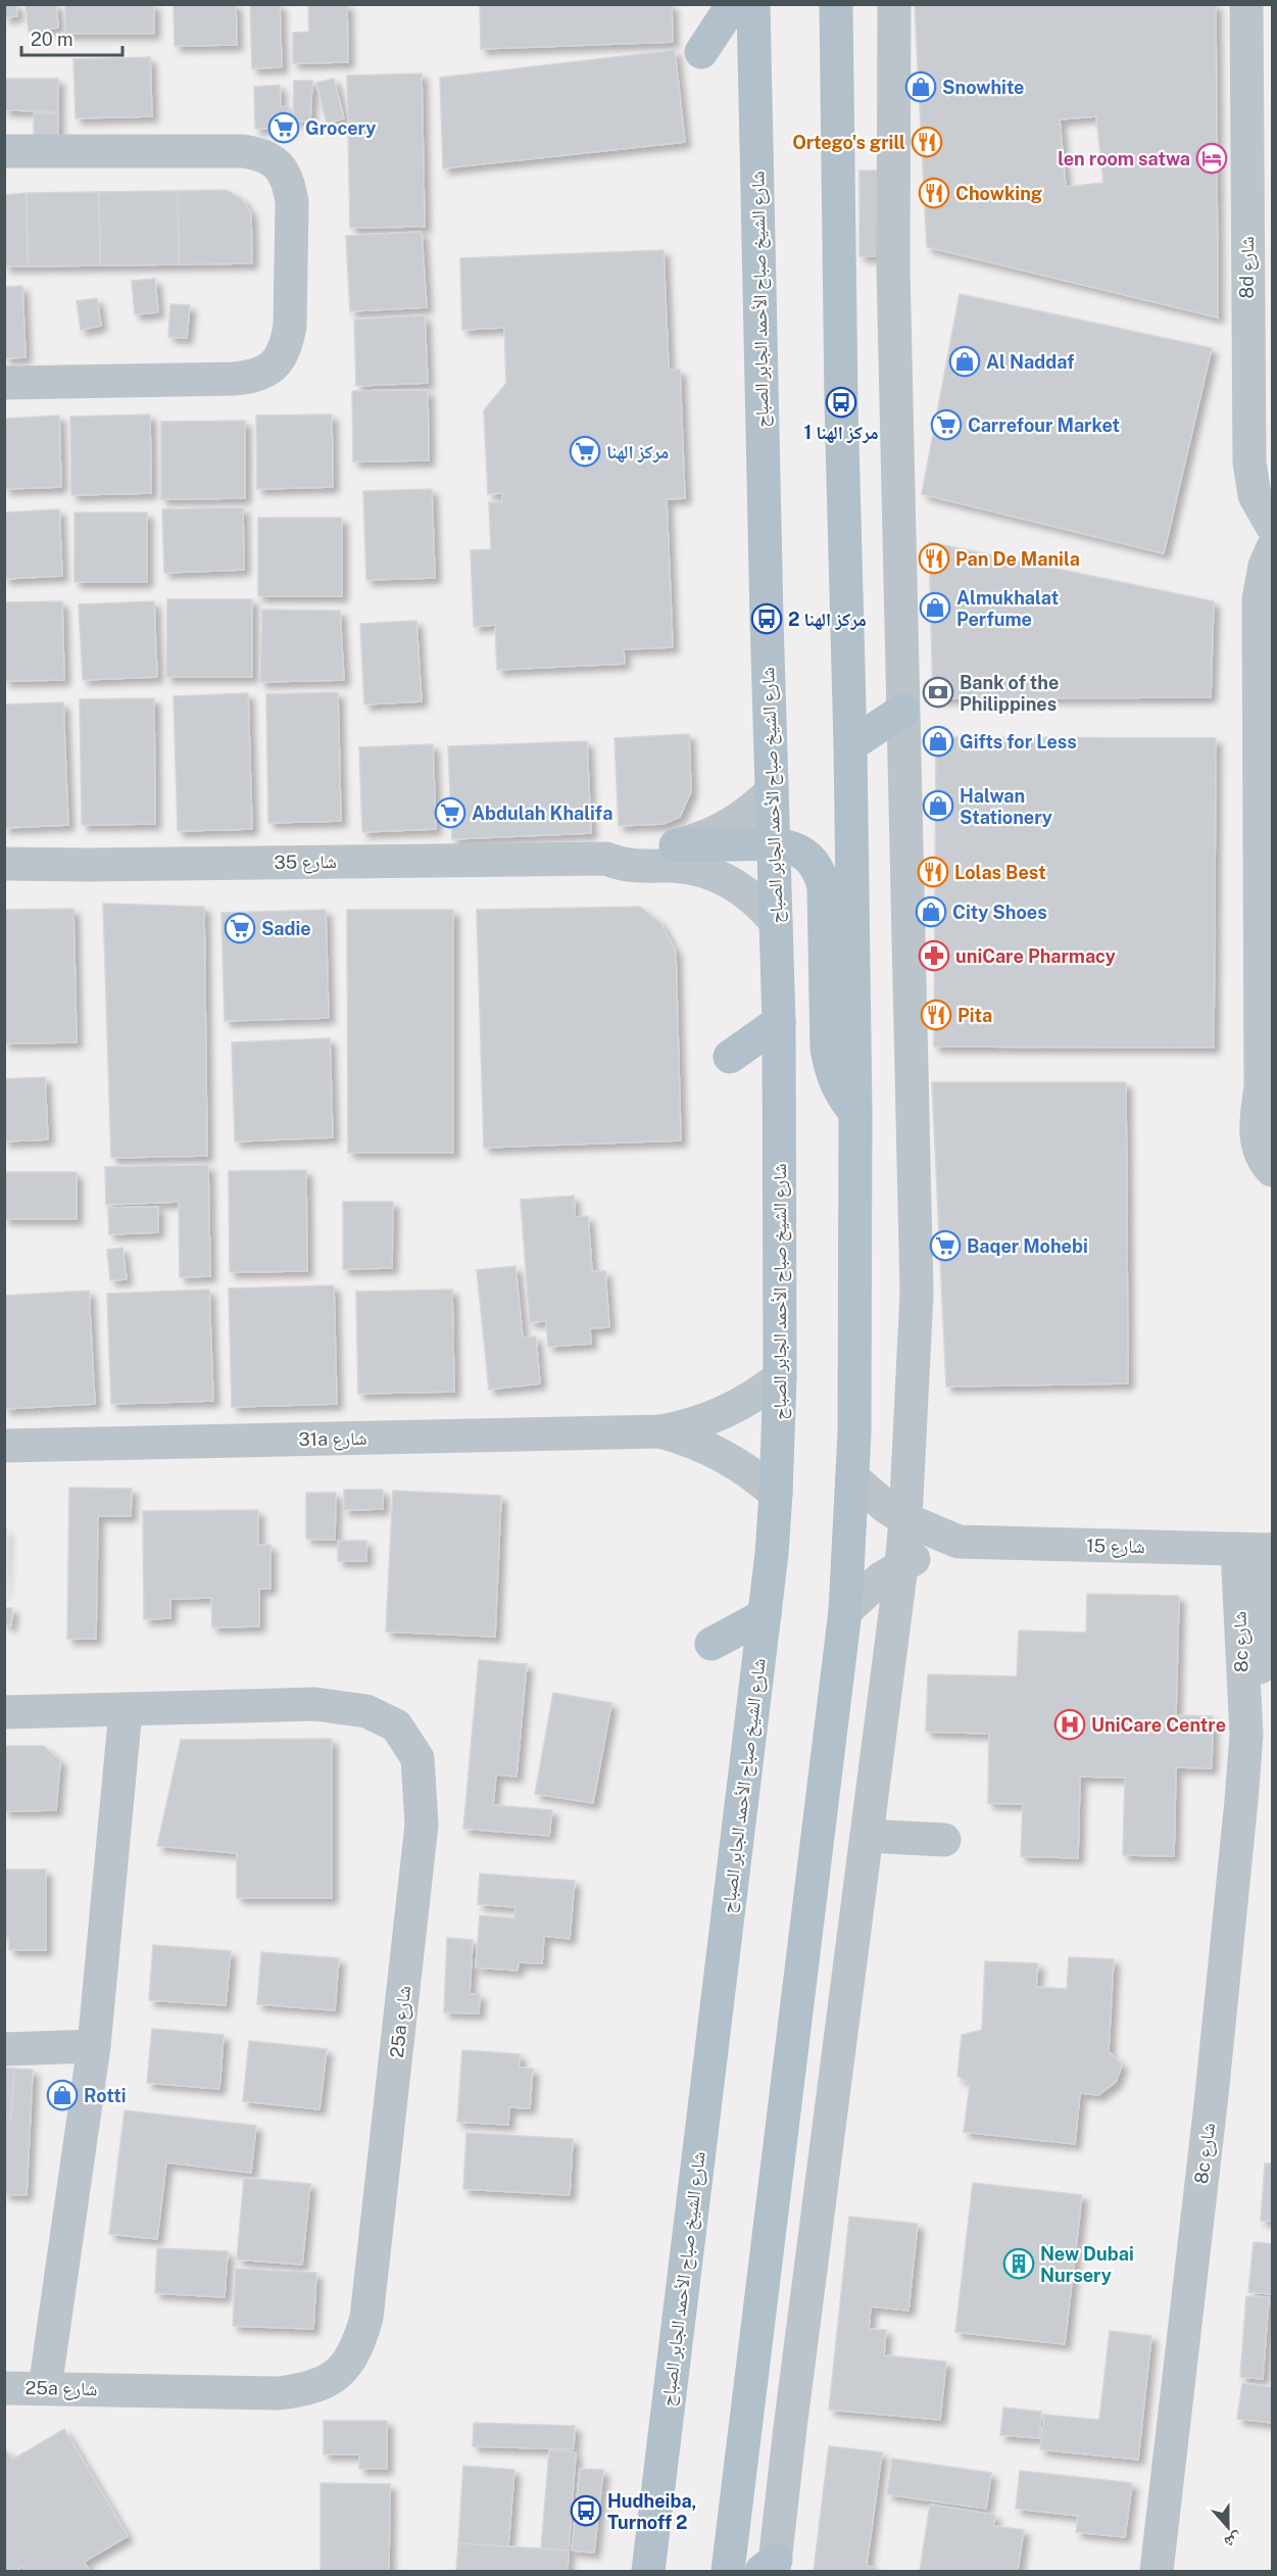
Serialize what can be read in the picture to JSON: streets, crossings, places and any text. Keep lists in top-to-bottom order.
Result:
{
  "streets": {
    "main road": ["شارع الشيخ صباح الأحمد الجابر الصباح"],
    "street": [
      "8d شارع",
      "شارع 35",
      "31a شارع",
      "شارع 15",
      "8c شارع",
      "25a شارع"
    ]
  },
  "crossings": [
    ["شارع الشيخ صباح الأحمد الجابر الصباح", "شارع 35"],
    ["شارع الشيخ صباح الأحمد الجابر الصباح", "31a شارع"],
    ["شارع 15", "8c شارع"]
  ],
  "places": {
    "shop": [
      "Snowhite",
      "Al Naddaf",
      "Almukhalat Perfume",
      "Gifts for Less",
      "Halwan Stationery",
      "City Shoes",
      "Rotti"
    ],
    "supermarket": [
      "Grocery",
      "Carrefour Market",
      "مركز الهنا",
      "Abdulah Khalifa",
      "Sadie",
      "Baqer Mohebi"
    ],
    "restaurant": [
      "Ortego's grill",
      "Chowking",
      "Pan De Manila",
      "Lolas Best",
      "Pita"
    ],
    "hotel": ["len room satwa"],
    "bus stop": ["مركز الهنا 1", "مركز الهنا 2", "Hudheiba, Turnoff 2"],
    "bank": ["Bank of the Philippines"],
    "pharmacy": ["uniCare Pharmacy"],
    "hospital": ["UniCare Centre"],
    "building": ["New Dubai Nursery"]
  },
  "scale_bar": "20 m",
  "north": "bottom"
}
